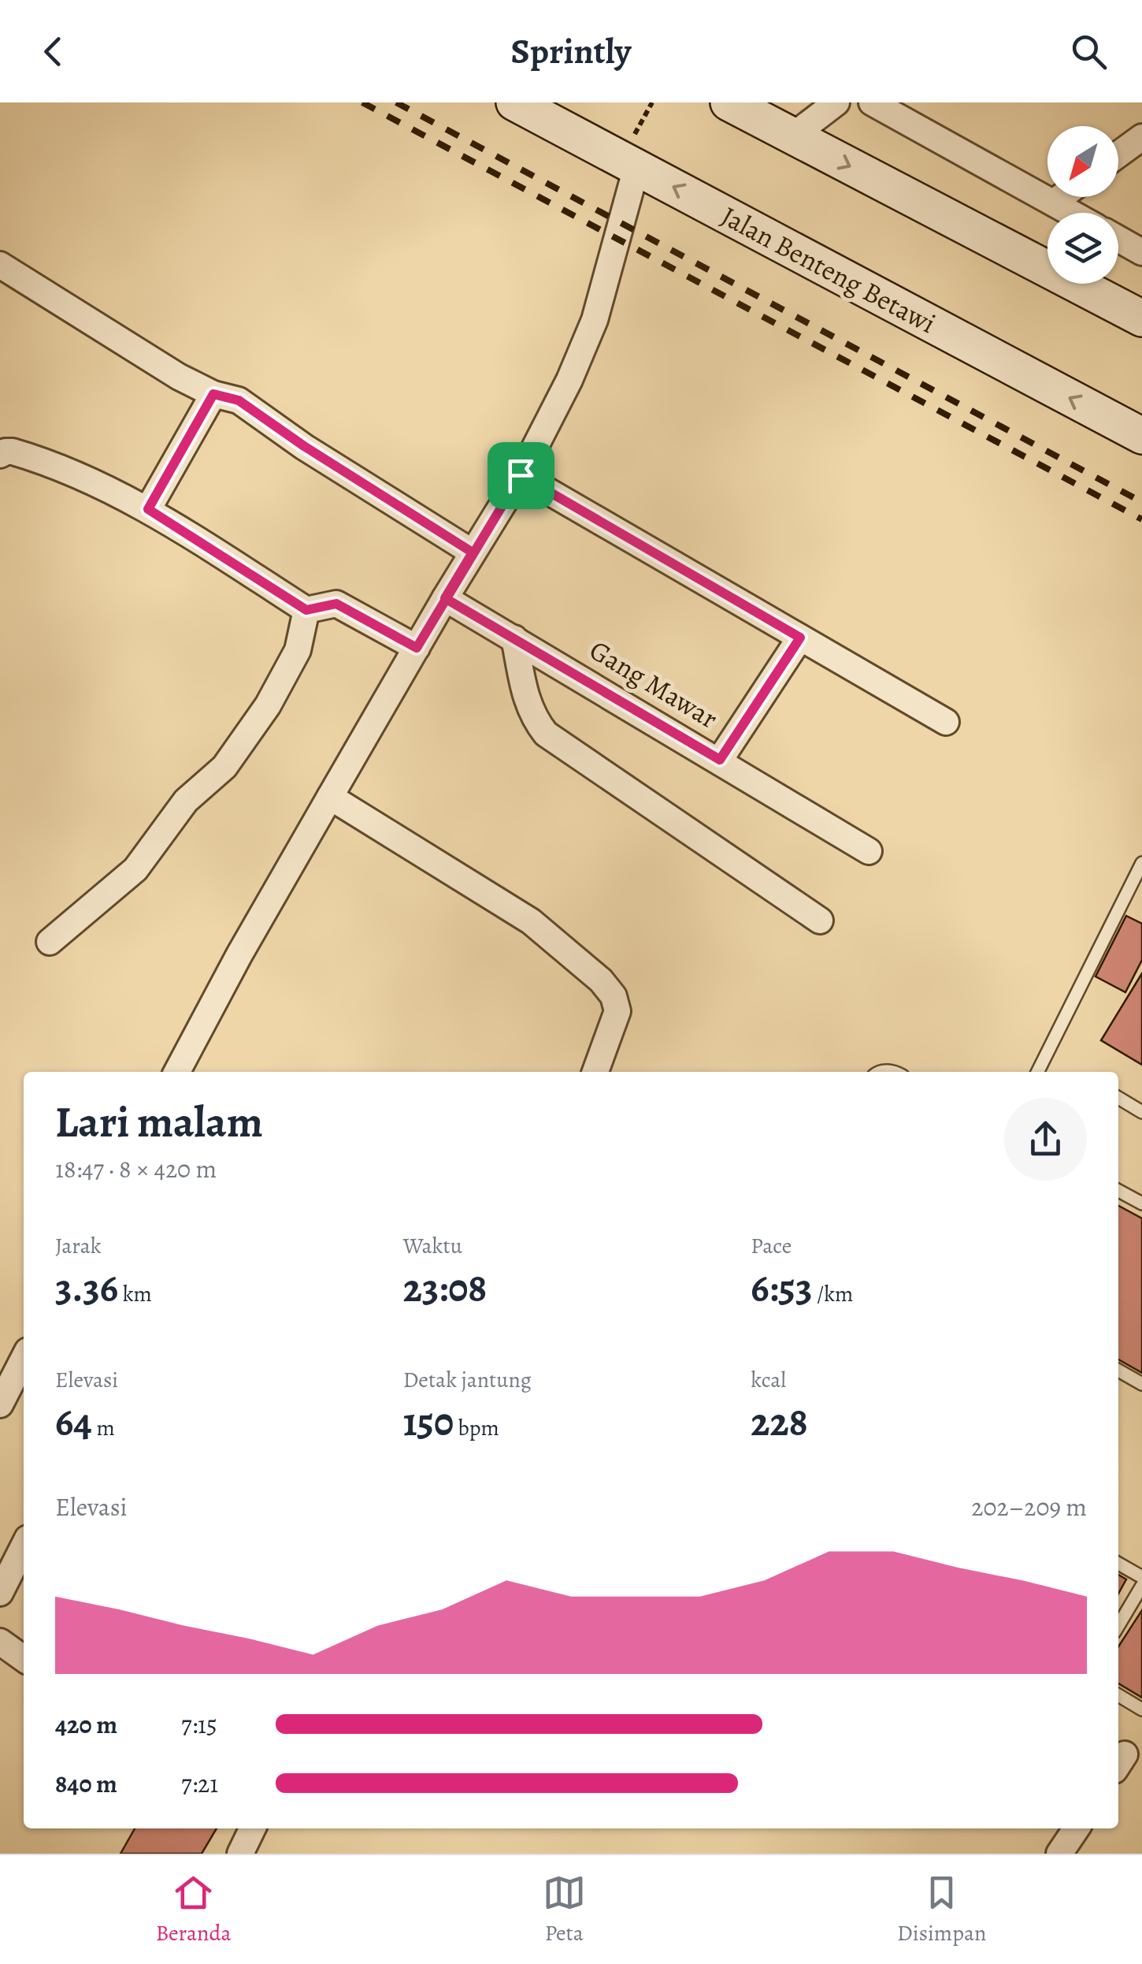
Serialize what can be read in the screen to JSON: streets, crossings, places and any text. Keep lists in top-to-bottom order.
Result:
{
  "streets": {
    "main road": ["Jalan Benteng Betawi"],
    "street": ["Gang Mawar"]
  },
  "north": "bottom left",
  "page": {
    "header": "Sprintly",
    "heading": ["Lari malam", "18:47 · 8 × 420 m"],
    "stats": [
      ["Jarak", "3.36 km"],
      ["Waktu", "23:08"],
      ["Pace", "6:53 /km"],
      ["Elevasi", "64 m"],
      ["Detak jantung", "150 bpm"],
      ["kcal", "228"]
    ],
    "chart": ["Elevasi", "202–209 m"],
    "list": [
      {
        "name": "420 m",
        "note": "7:15"
      },
      {
        "name": "840 m",
        "note": "7:21"
      }
    ],
    "tabs": ["Beranda", "Peta", "Disimpan"]
  }
}
